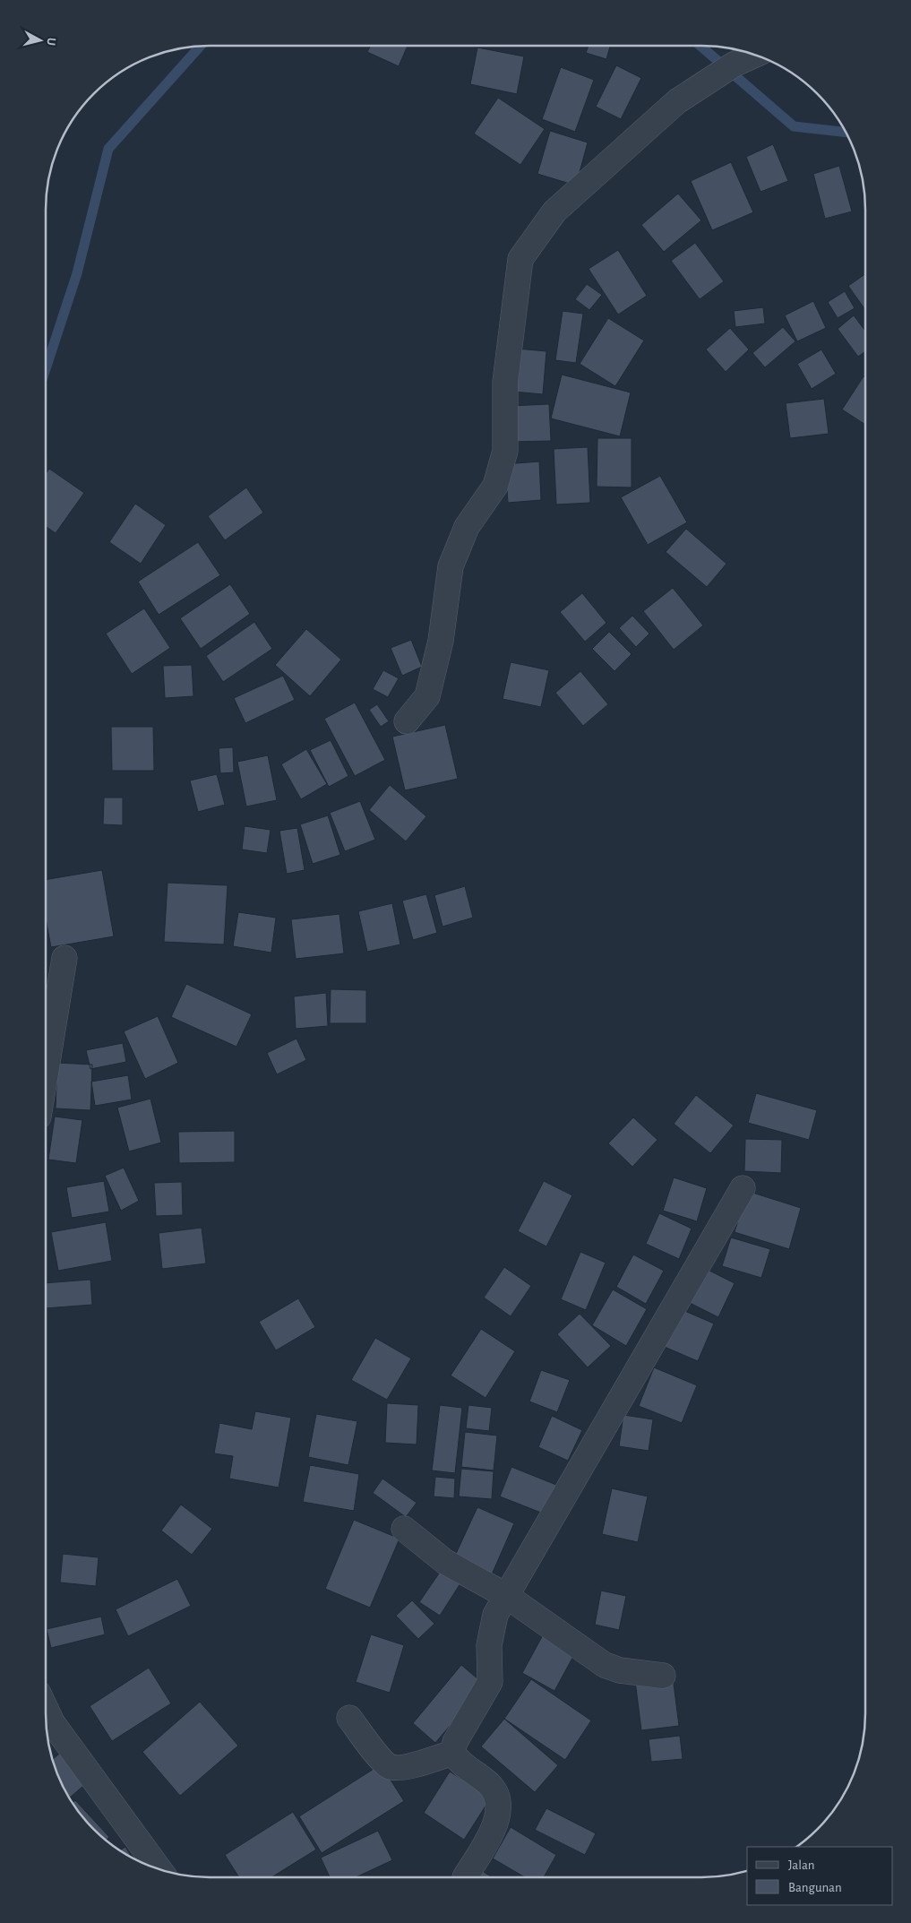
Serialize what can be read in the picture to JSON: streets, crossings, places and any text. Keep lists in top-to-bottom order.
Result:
{
  "legend": ["Jalan", "Bangunan"],
  "north": "right"
}
